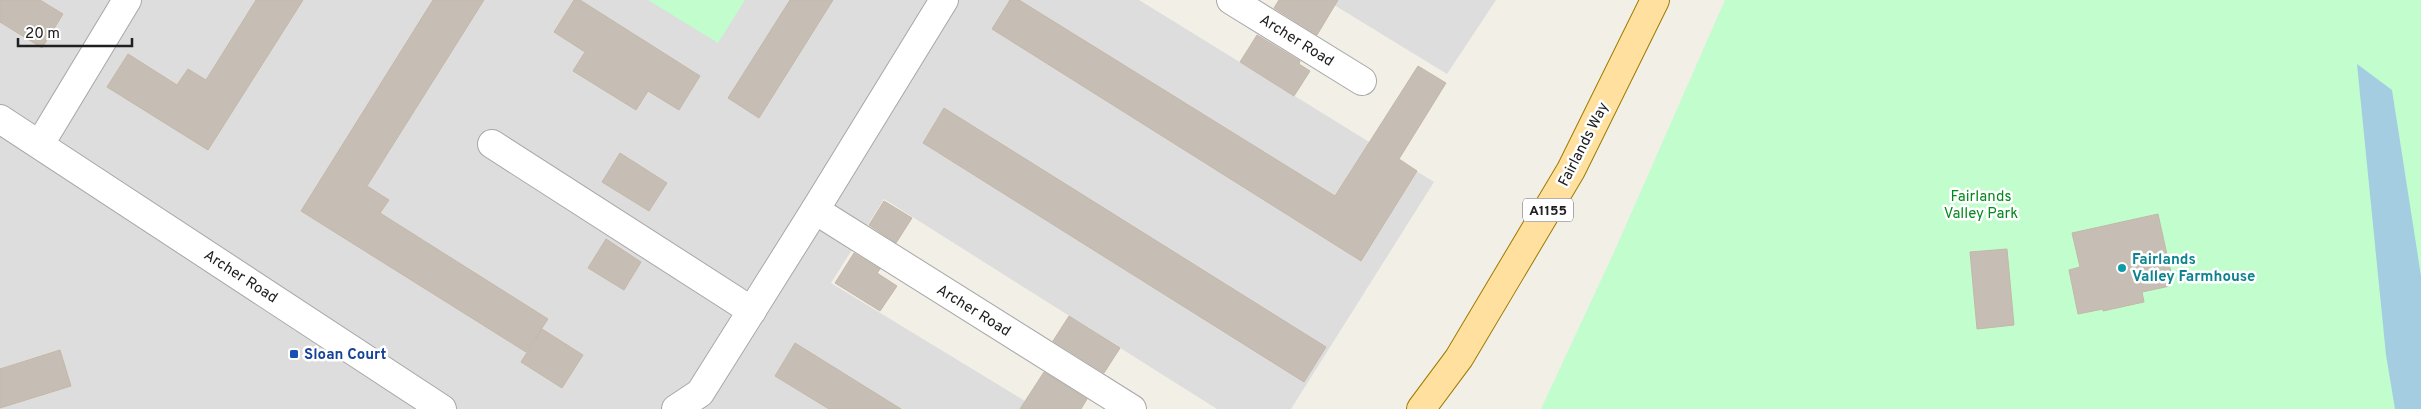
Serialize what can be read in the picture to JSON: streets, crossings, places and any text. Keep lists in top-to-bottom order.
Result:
{
  "streets": {
    "main road": ["Fairlands Way", "A1155"],
    "street": ["Archer Road"]
  },
  "parks": ["Fairlands Valley Park"],
  "places": {
    "other": ["Fairlands Valley Farmhouse"],
    "transit": ["Sloan Court"]
  },
  "scale_bar": "20 m"
}
